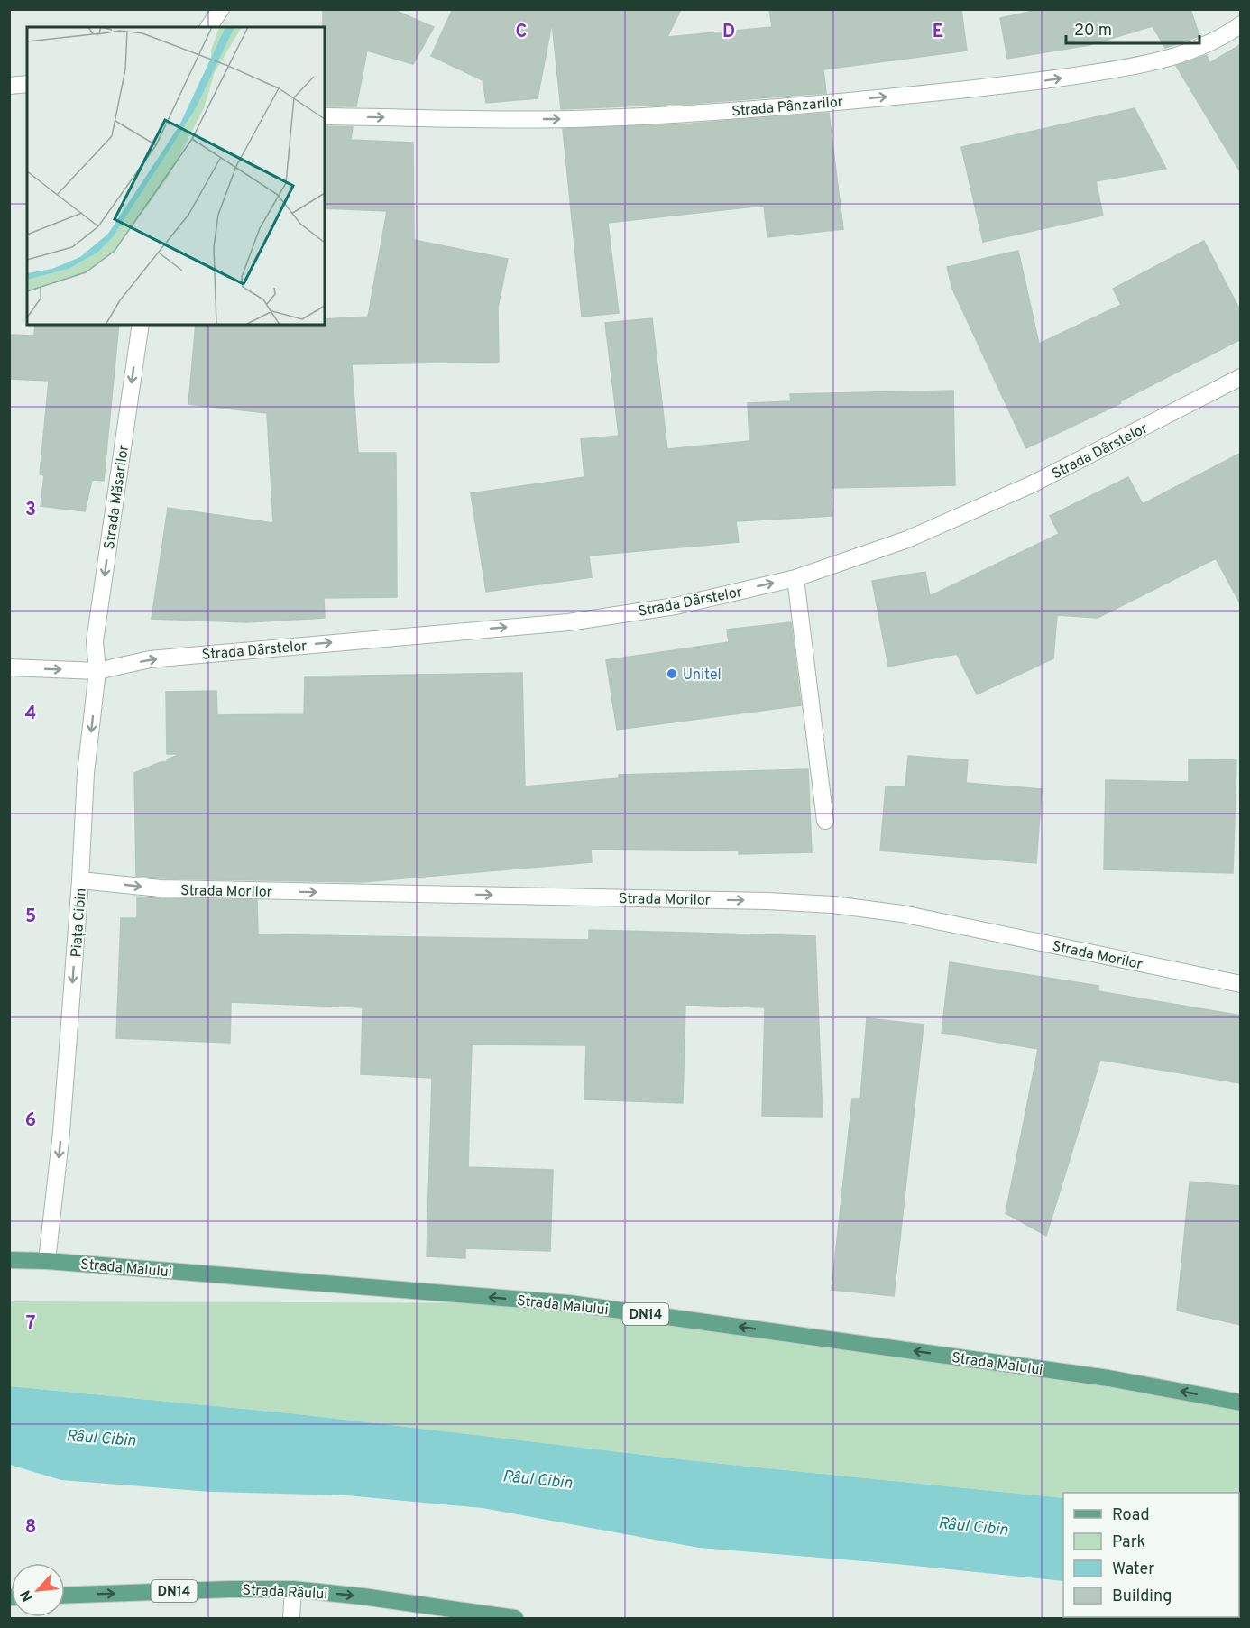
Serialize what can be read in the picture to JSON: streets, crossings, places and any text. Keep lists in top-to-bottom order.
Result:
{
  "streets": {
    "main road": ["Strada Malului", "DN14", "Strada Râului"],
    "street": [
      "Strada Pânzarilor",
      "Strada Dârstelor",
      "Strada Măsarilor",
      "Strada Morilor",
      "Piața Cibin"
    ]
  },
  "crossings": [
    ["Strada Dârstelor", "Strada Măsarilor"],
    ["Strada Dârstelor", "Piața Cibin"],
    ["Strada Măsarilor", "Piața Cibin"],
    ["Strada Morilor", "Piața Cibin"],
    ["Piața Cibin", "Strada Malului"]
  ],
  "one_way": [
    "Strada Pânzarilor",
    "Strada Dârstelor",
    "Strada Măsarilor",
    "Strada Morilor",
    "Piața Cibin",
    "Strada Malului",
    "Strada Râului"
  ],
  "water": ["Râul Cibin"],
  "places": ["Unitel"],
  "legend": [
    "Road",
    "Park",
    "Water",
    "Building"
  ],
  "scale_bar": "20 m",
  "north": "bottom left",
  "grid": {
    "columns": ["C", "D", "E"],
    "rows": [
      "3",
      "4",
      "5",
      "6",
      "7",
      "8"
    ]
  }
}
